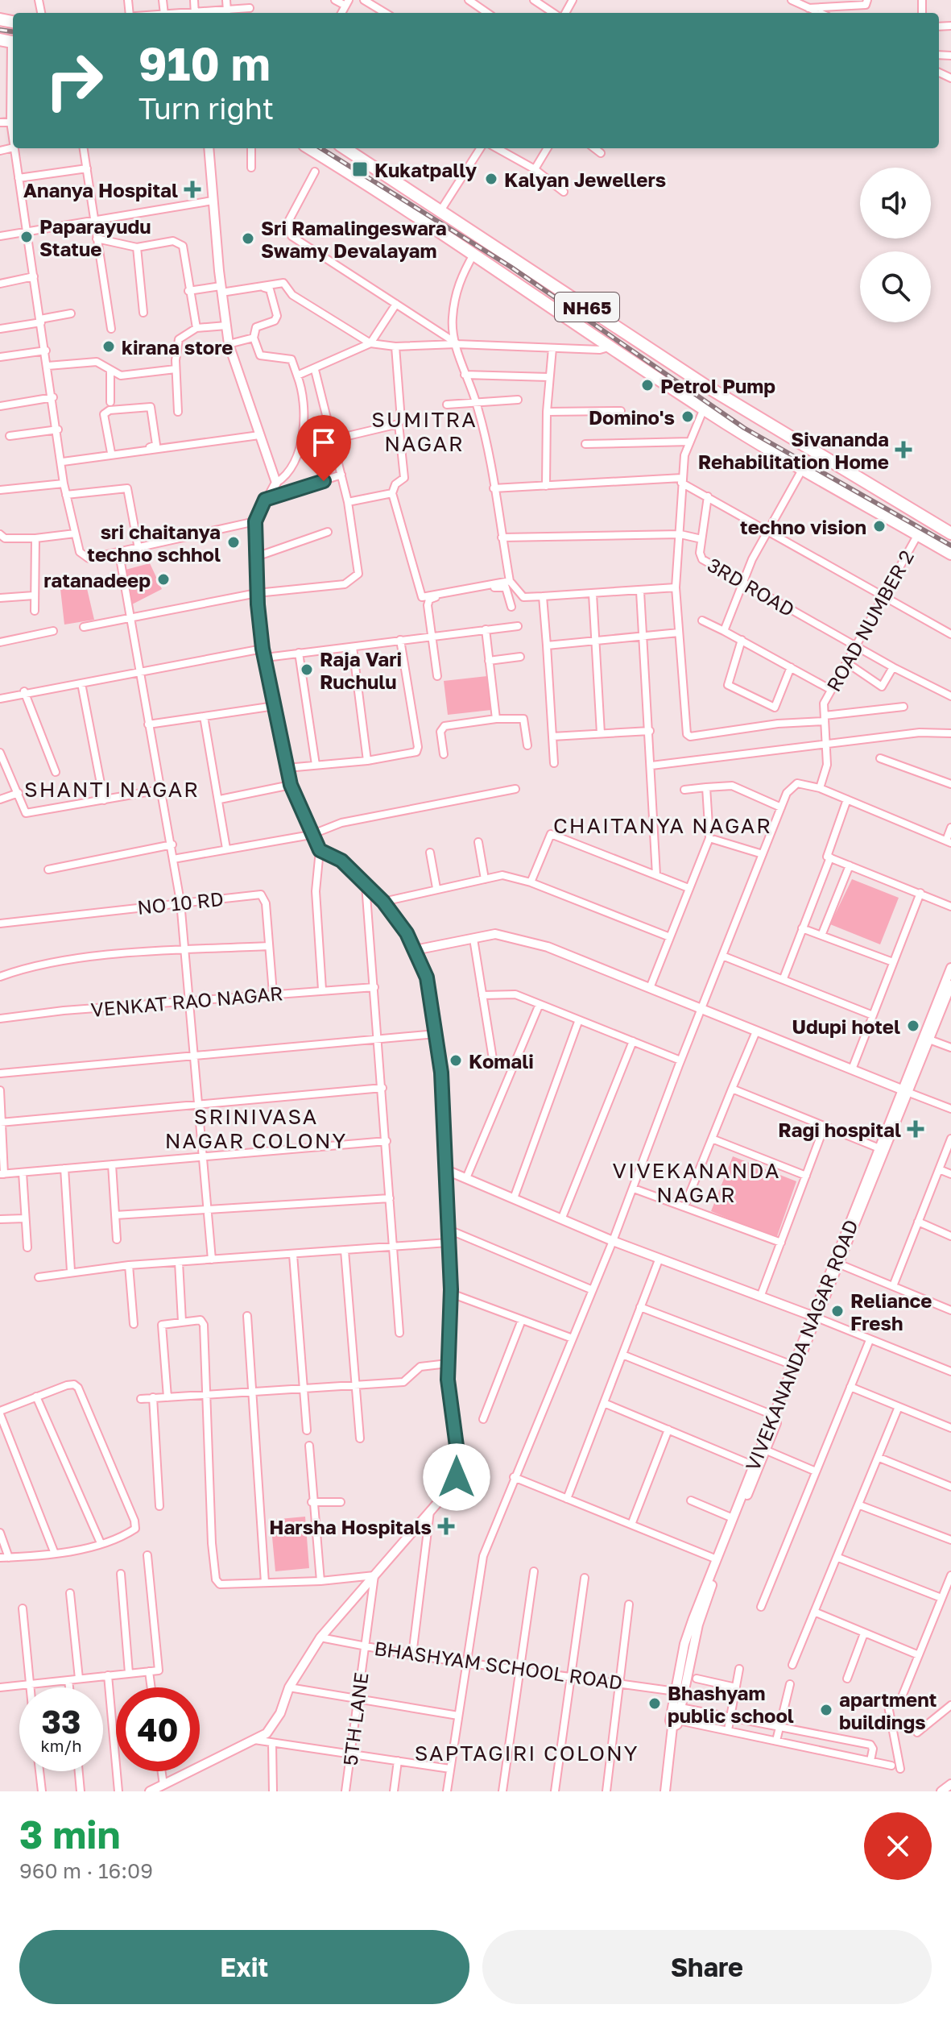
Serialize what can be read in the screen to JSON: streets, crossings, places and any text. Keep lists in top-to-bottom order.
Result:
{
  "streets": {
    "highway": ["NH65"],
    "street": [
      "3RD ROAD",
      "ROAD NUMBER 2",
      "NO 10 RD",
      "VENKAT RAO NAGAR",
      "VIVEKANANDA NAGAR ROAD",
      "BHASHYAM SCHOOL ROAD",
      "5TH LANE"
    ]
  },
  "crossings": [
    ["NH65", "ROAD NUMBER 2"],
    ["3RD ROAD", "ROAD NUMBER 2"],
    ["NO 10 RD", "VENKAT RAO NAGAR"],
    ["VIVEKANANDA NAGAR ROAD", "BHASHYAM SCHOOL ROAD"],
    ["BHASHYAM SCHOOL ROAD", "5TH LANE"]
  ],
  "districts": [
    "SUMITRA NAGAR",
    "SHANTI NAGAR",
    "CHAITANYA NAGAR",
    "SRINIVASA NAGAR COLONY",
    "VIVEKANANDA NAGAR",
    "SAPTAGIRI COLONY"
  ],
  "places": {
    "transit": ["Kukatpally"],
    "other": [
      "Kalyan Jewellers",
      "Paparayudu Statue",
      "Sri Ramalingeswara Swamy Devalayam",
      "kirana store",
      "Petrol Pump",
      "Domino's",
      "techno vision",
      "sri chaitanya techno schhol",
      "ratanadeep",
      "Raja Vari Ruchulu",
      "Udupi hotel",
      "Komali",
      "Reliance Fresh",
      "Bhashyam public school",
      "apartment buildings"
    ],
    "health": [
      "Ananya Hospital",
      "Sivananda Rehabilitation Home",
      "Ragi hospital",
      "Harsha Hospitals"
    ]
  },
  "page": {
    "turn": ["910 m", "Turn right"],
    "speed": "33 km/h",
    "limit": "40",
    "heading": ["3 min", "960 m · 16:09"],
    "buttons": ["Exit", "Share"]
  }
}
